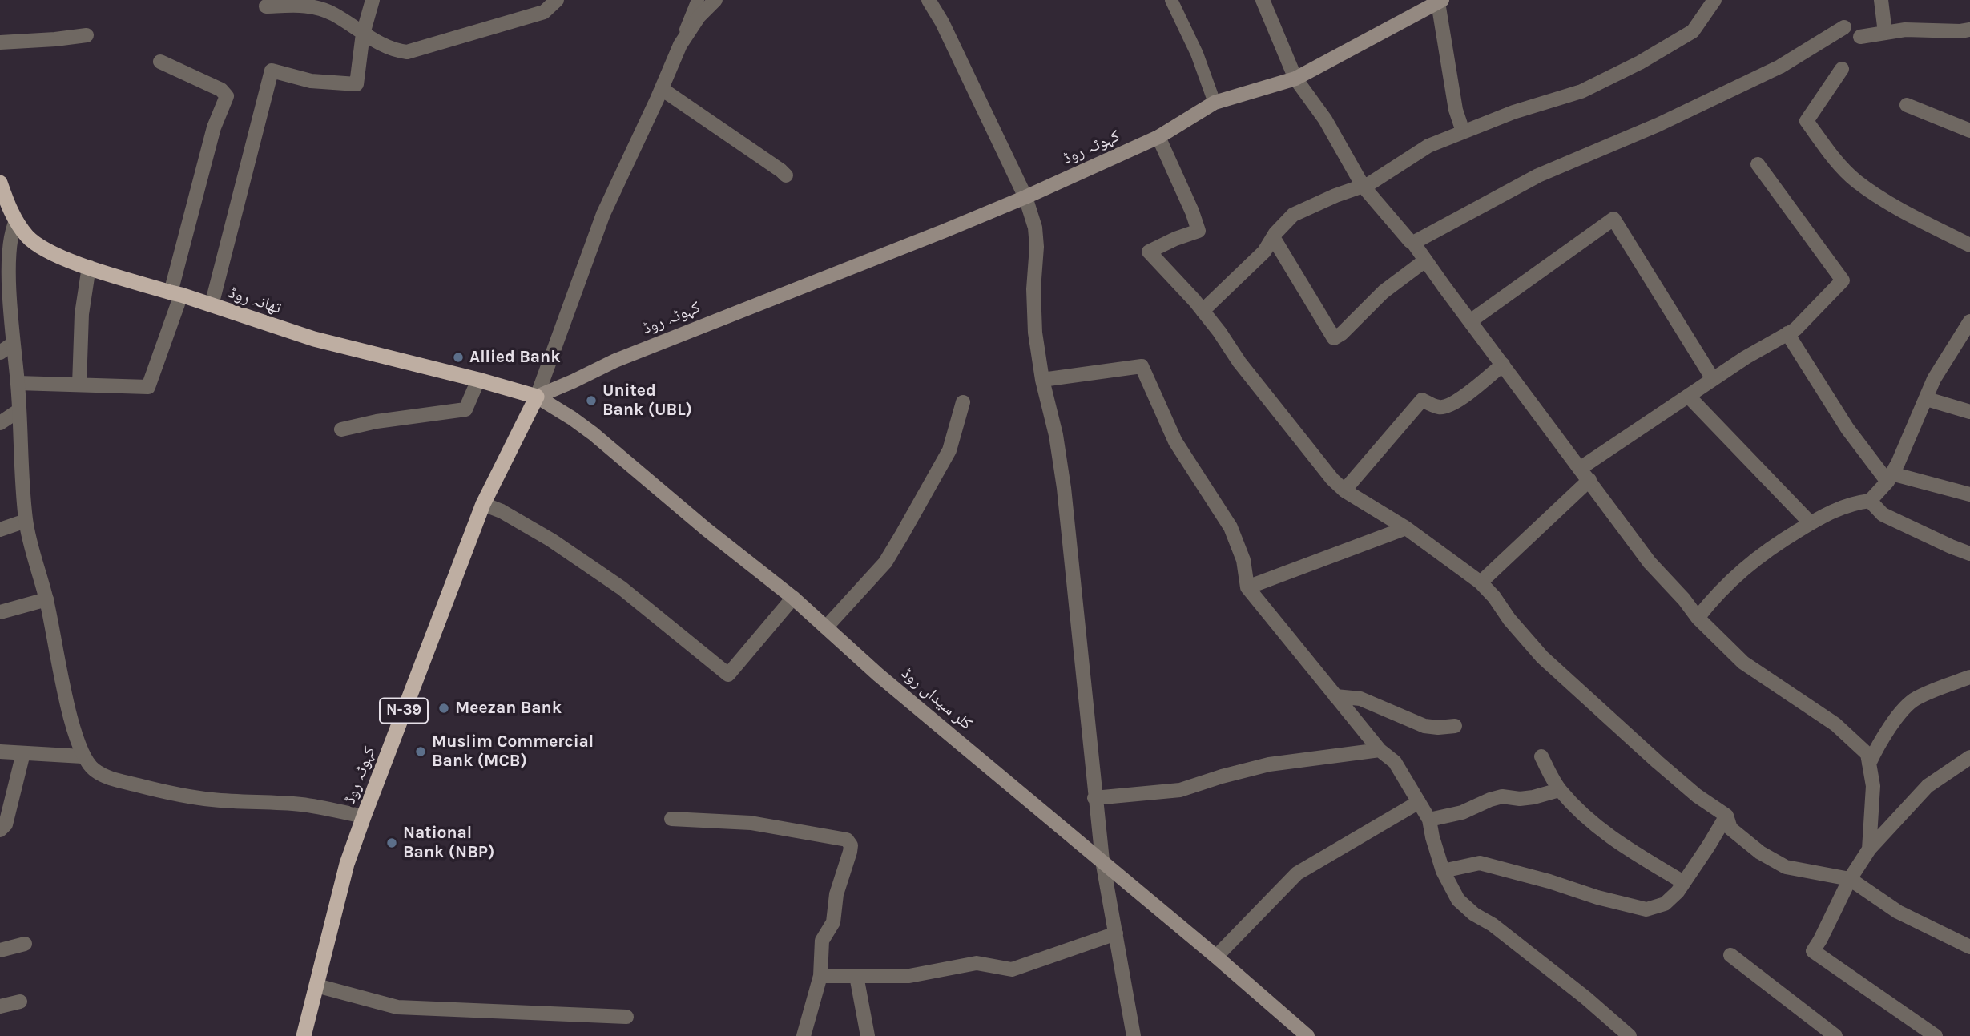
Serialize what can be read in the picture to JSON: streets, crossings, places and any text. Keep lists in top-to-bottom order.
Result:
{
  "streets": {
    "highway": ["کہوٹہ روڈ", "تھانہ روڈ", "N-39"],
    "main road": ["کلر سیداں روڈ"]
  },
  "crossings": [
    ["کہوٹہ روڈ", "تھانہ روڈ"],
    ["کہوٹہ روڈ", "کلر سیداں روڈ"],
    ["تھانہ روڈ", "کلر سیداں روڈ"]
  ],
  "places": [
    "Allied Bank",
    "United Bank (UBL)",
    "Meezan Bank",
    "Muslim Commercial Bank (MCB)",
    "National Bank (NBP)"
  ]
}
